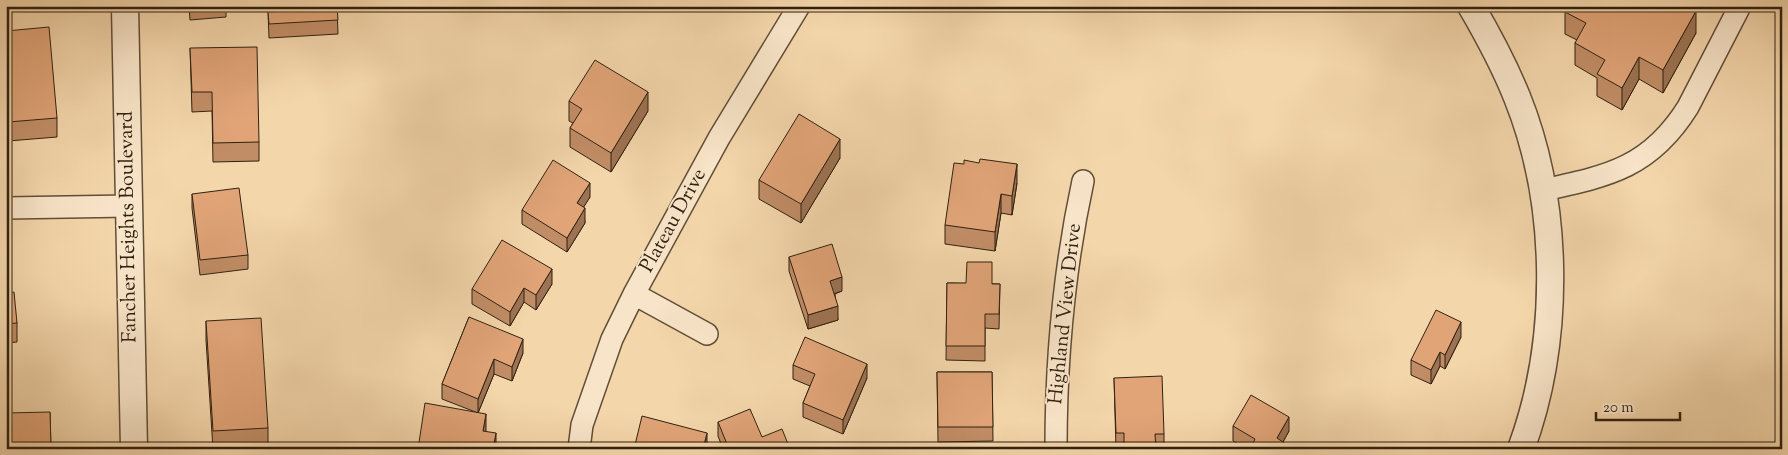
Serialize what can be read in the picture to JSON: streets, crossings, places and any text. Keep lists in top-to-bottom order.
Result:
{
  "streets": {
    "street": ["Plateau Drive", "Fancher Heights Boulevard", "Highland View Drive"]
  },
  "scale_bar": "20 m"
}
